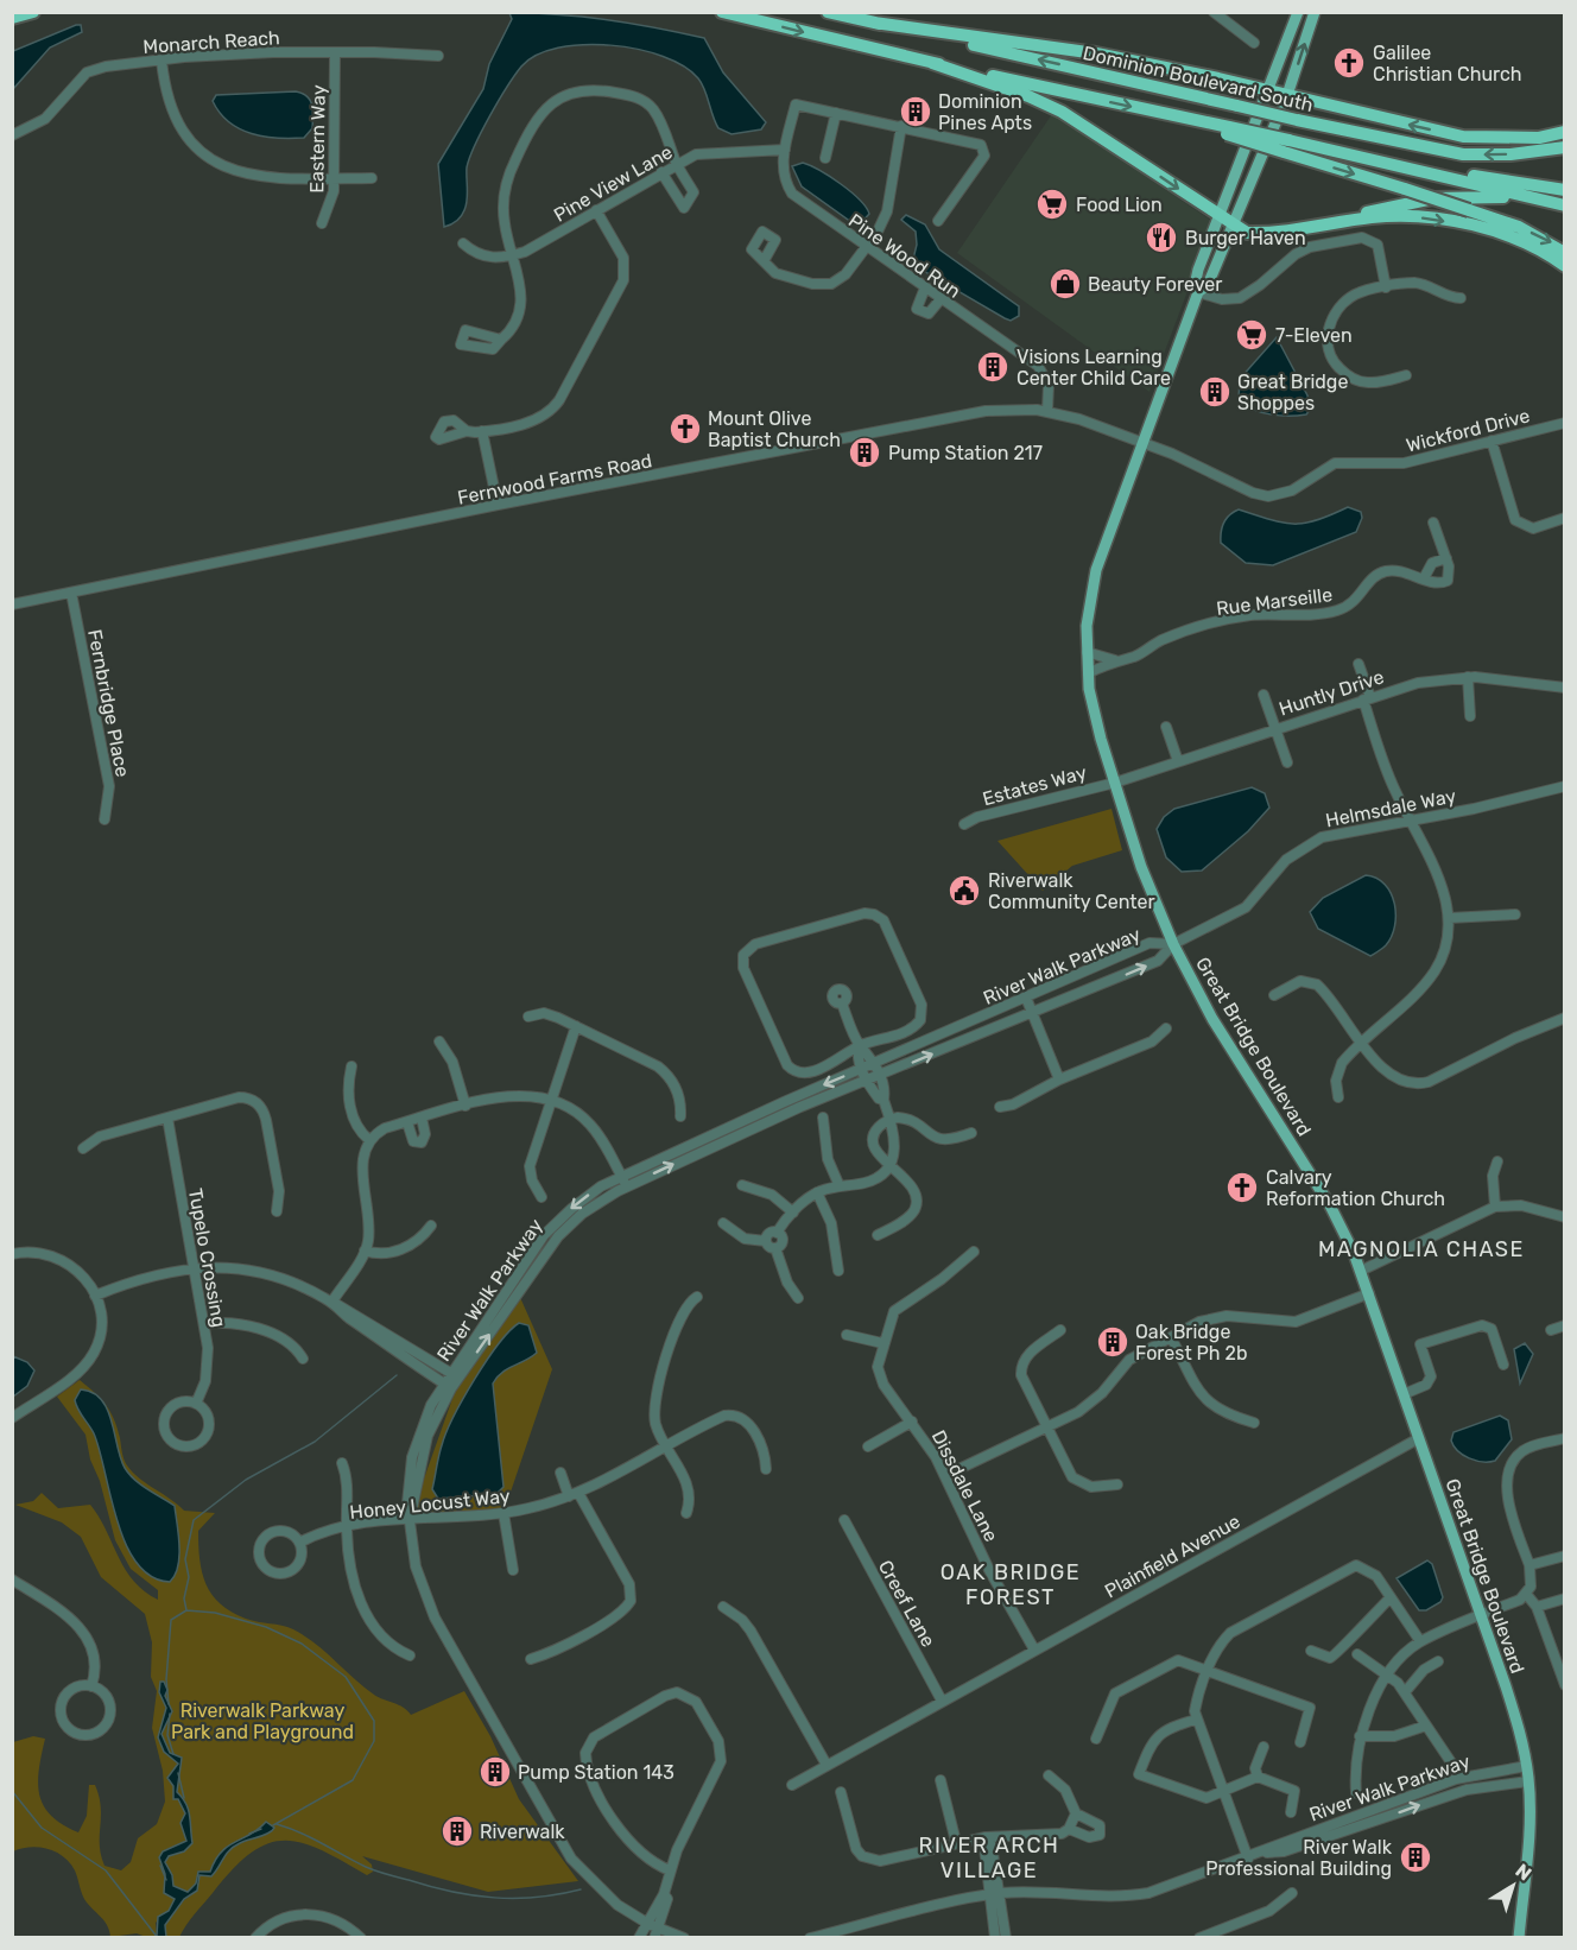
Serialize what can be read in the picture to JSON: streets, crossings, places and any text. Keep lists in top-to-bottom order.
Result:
{
  "streets": {
    "highway": ["Dominion Boulevard South"],
    "main road": ["Great Bridge Boulevard"],
    "street": [
      "Monarch Reach",
      "Eastern Way",
      "Pine View Lane",
      "Pine Wood Run",
      "Wickford Drive",
      "Fernwood Farms Road",
      "Rue Marseille",
      "Huntly Drive",
      "Fernbridge Place",
      "Estates Way",
      "Helmsdale Way",
      "River Walk Parkway",
      "Tupelo Crossing",
      "Dissdale Lane",
      "Honey Locust Way",
      "Plainfield Avenue",
      "Creef Lane"
    ]
  },
  "crossings": [
    ["Monarch Reach", "Eastern Way"],
    ["Pine View Lane", "Pine Wood Run"],
    ["Pine Wood Run", "Fernwood Farms Road"],
    ["Wickford Drive", "Fernwood Farms Road"],
    ["Wickford Drive", "Great Bridge Boulevard"],
    ["Fernwood Farms Road", "Fernbridge Place"],
    ["Fernwood Farms Road", "Great Bridge Boulevard"],
    ["Huntly Drive", "Estates Way"],
    ["Huntly Drive", "Great Bridge Boulevard"],
    ["Estates Way", "Great Bridge Boulevard"],
    ["Helmsdale Way", "River Walk Parkway"],
    ["Helmsdale Way", "Great Bridge Boulevard"],
    ["River Walk Parkway", "Great Bridge Boulevard"],
    ["River Walk Parkway", "Honey Locust Way"],
    ["Great Bridge Boulevard", "Plainfield Avenue"],
    ["Dissdale Lane", "Plainfield Avenue"],
    ["Plainfield Avenue", "Creef Lane"]
  ],
  "districts": ["MAGNOLIA CHASE", "OAK BRIDGE FOREST", "RIVER ARCH VILLAGE"],
  "parks": ["Riverwalk Parkway Park and Playground"],
  "places": {
    "church": ["Galilee Christian Church", "Mount Olive Baptist Church", "Calvary Reformation Church"],
    "building": [
      "Dominion Pines Apts",
      "Visions Learning Center Child Care",
      "Great Bridge Shoppes",
      "Pump Station 217",
      "Oak Bridge Forest Ph 2b",
      "Pump Station 143",
      "Riverwalk",
      "River Walk Professional Building"
    ],
    "supermarket": ["Food Lion", "7-Eleven"],
    "restaurant": ["Burger Haven"],
    "shop": ["Beauty Forever"],
    "public building": ["Riverwalk Community Center"]
  },
  "north": "top right"
}
